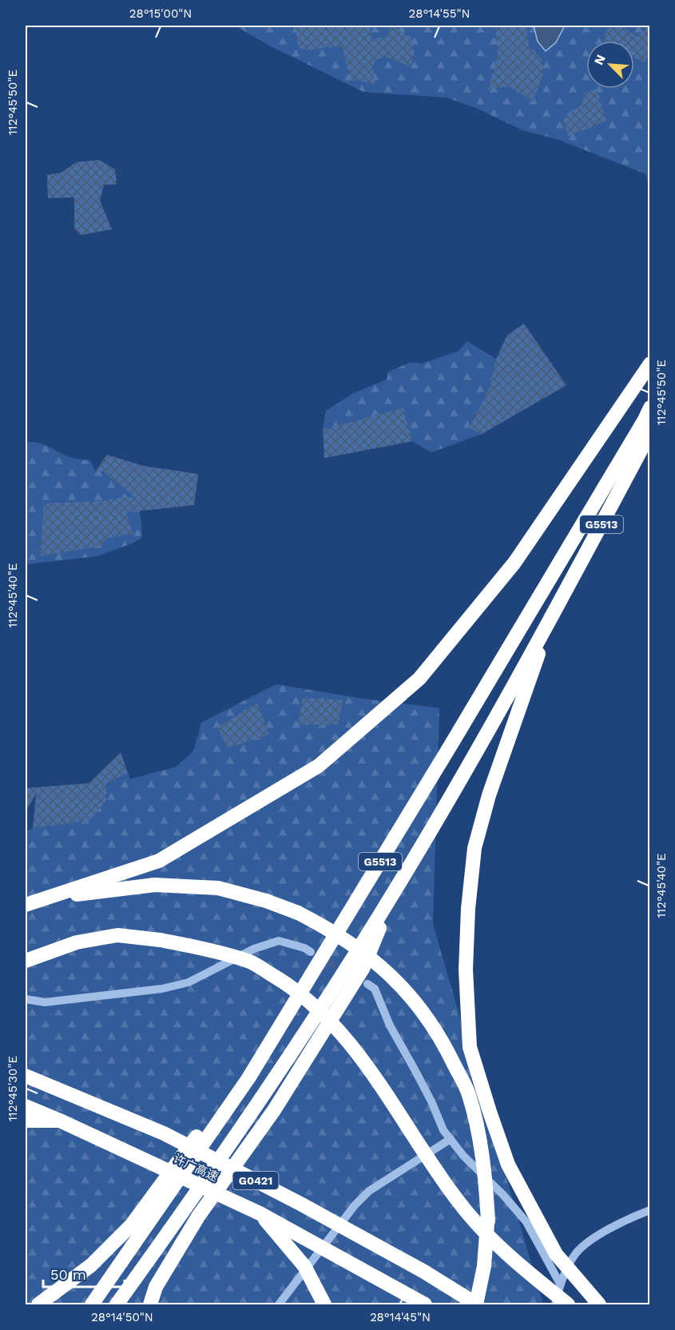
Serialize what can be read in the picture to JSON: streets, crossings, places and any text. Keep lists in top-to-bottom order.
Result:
{
  "streets": {
    "highway": ["G5513", "许广高速", "G0421"]
  },
  "scale_bar": "50 m",
  "north": "top left",
  "coordinates": [
    "28°15'00\"N",
    "28°14'55\"N",
    "112°45'50\"E",
    "112°45'40\"E",
    "112°45'30\"E",
    "28°14'50\"N",
    "28°14'45\"N"
  ]
}
